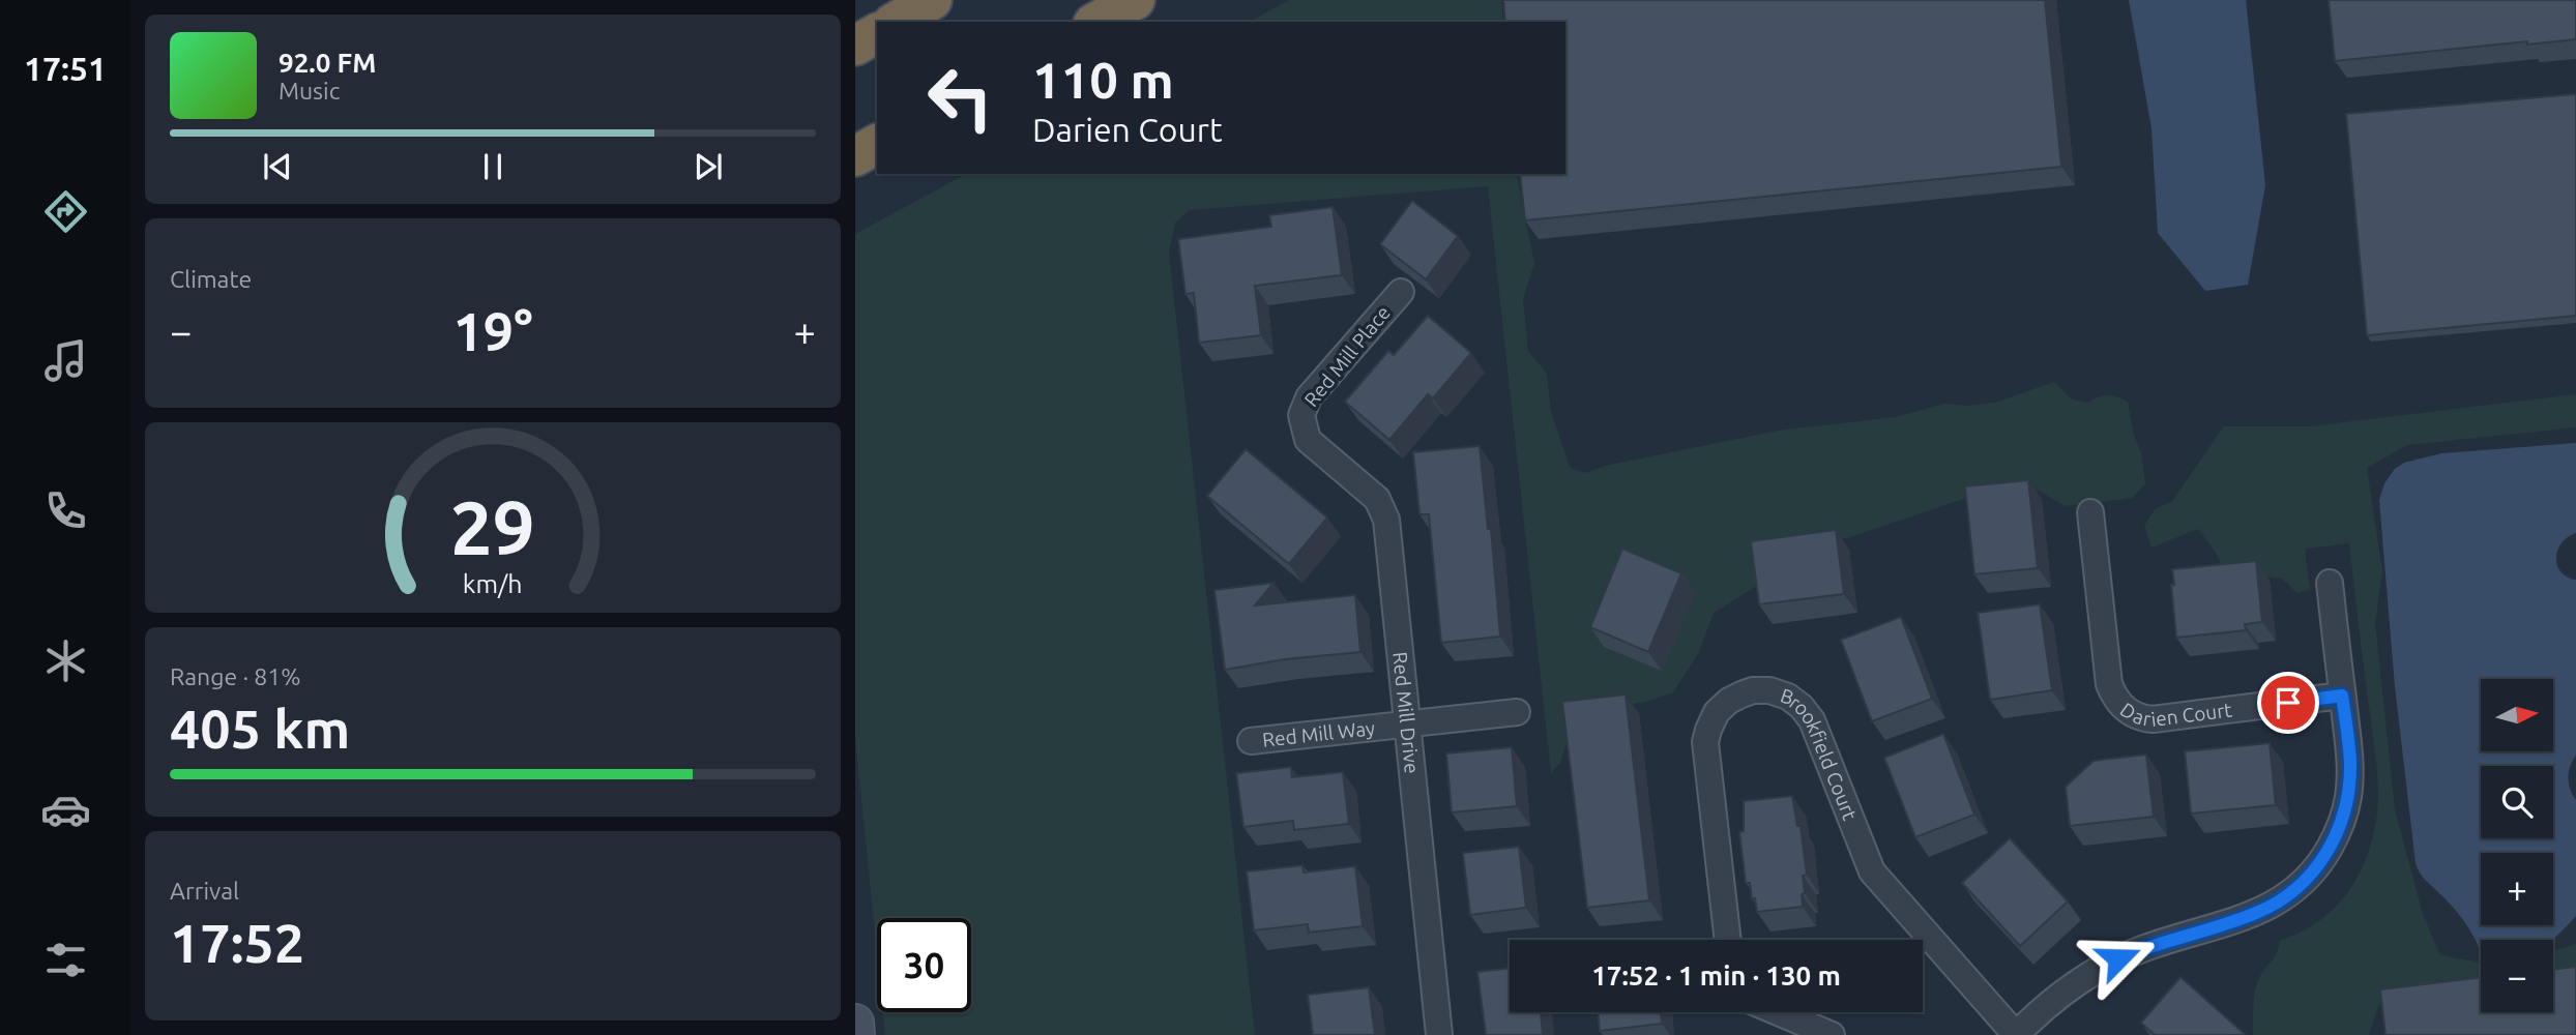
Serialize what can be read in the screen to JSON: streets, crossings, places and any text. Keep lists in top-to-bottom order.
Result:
{
  "streets": {
    "street": [
      "Red Mill Place",
      "Darien Court",
      "Red Mill Drive",
      "Red Mill Way",
      "Brookfield Court"
    ]
  },
  "crossings": [
    ["Red Mill Place", "Red Mill Drive"],
    ["Red Mill Drive", "Red Mill Way"]
  ],
  "north": "right",
  "page": {
    "tabs": "17:51",
    "turn": ["110 m", "Darien Court"],
    "song": ["92.0 FM", "Music"],
    "tile": [
      "Climate",
      ["Range · 81%", "405 km"],
      ["Arrival", "17:52"]
    ],
    "heat": ["−", "19°", "+"],
    "map_buttons": ["+", "−"],
    "limit": "30",
    "trip": "17:52 · 1 min · 130 m",
    "gauge": ["29", "km/h"]
  }
}
